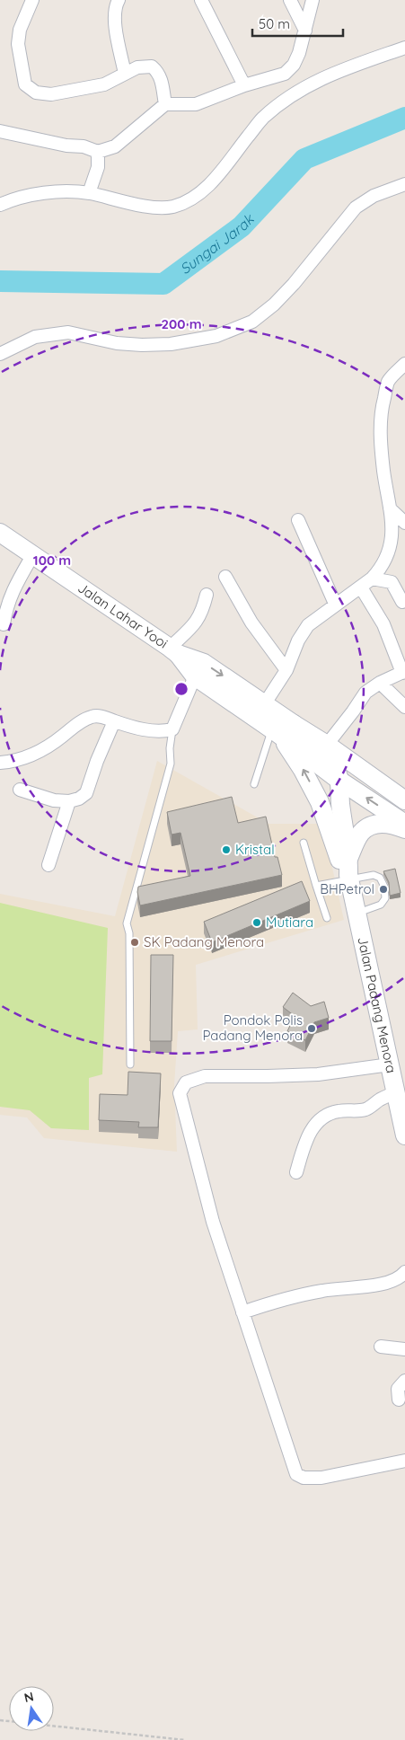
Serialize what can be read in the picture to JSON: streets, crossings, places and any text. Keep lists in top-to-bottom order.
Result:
{
  "streets": {
    "main road": ["Jalan Lahar Yooi", "Jalan Padang Menora"]
  },
  "crossings": [
    ["Jalan Lahar Yooi", "Jalan Padang Menora"]
  ],
  "water": ["Sungai Jarak"],
  "places": [
    "Kristal",
    "BHPetrol",
    "Mutiara",
    "SK Padang Menora",
    "Pondok Polis Padang Menora"
  ],
  "scale_bar": "50 m",
  "north": "top",
  "rings": ["200 m", "100 m"]
}
